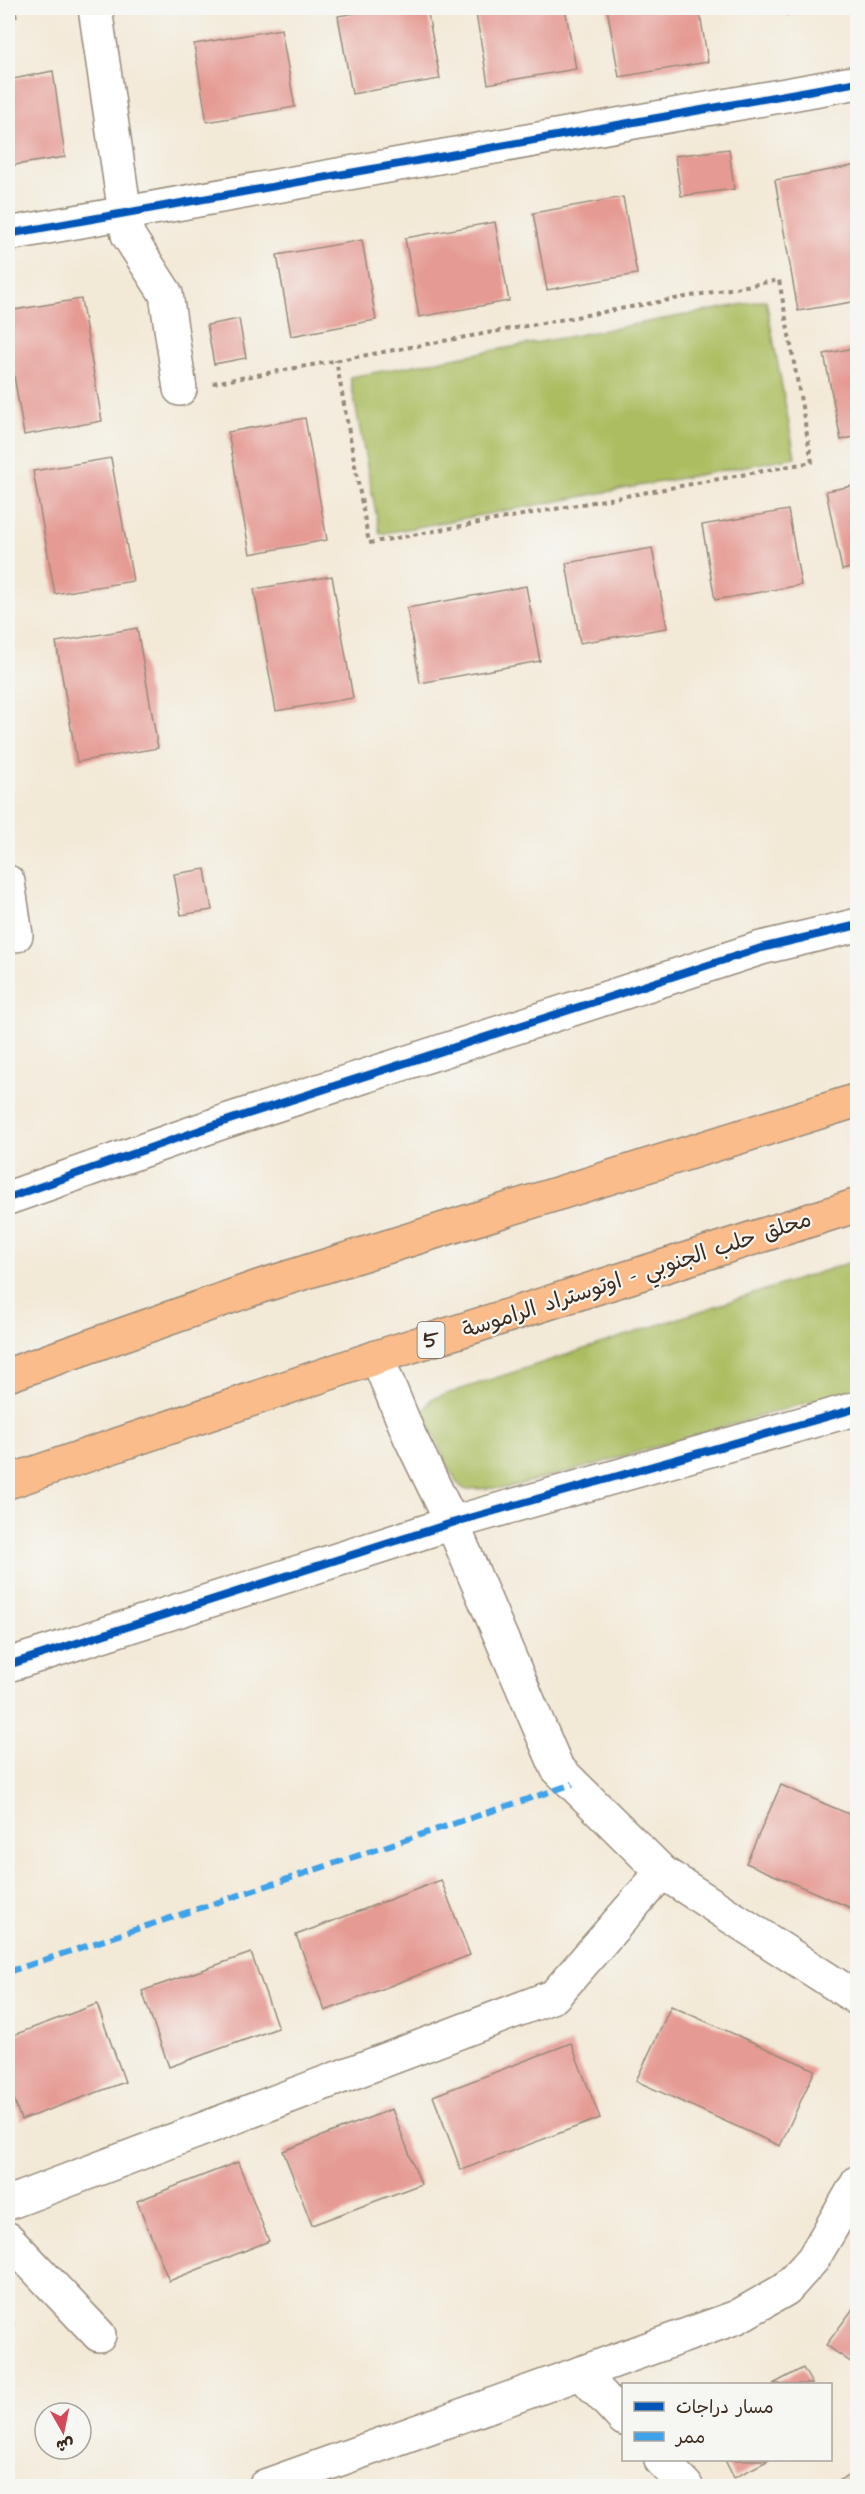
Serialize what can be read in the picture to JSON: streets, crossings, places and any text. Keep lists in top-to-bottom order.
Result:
{
  "streets": {
    "highway": ["محلق حلب الجنوبي - اوتوستراد الراموسة", "5"]
  },
  "legend": ["مسار دراجات", "ممر"],
  "north": "bottom"
}
